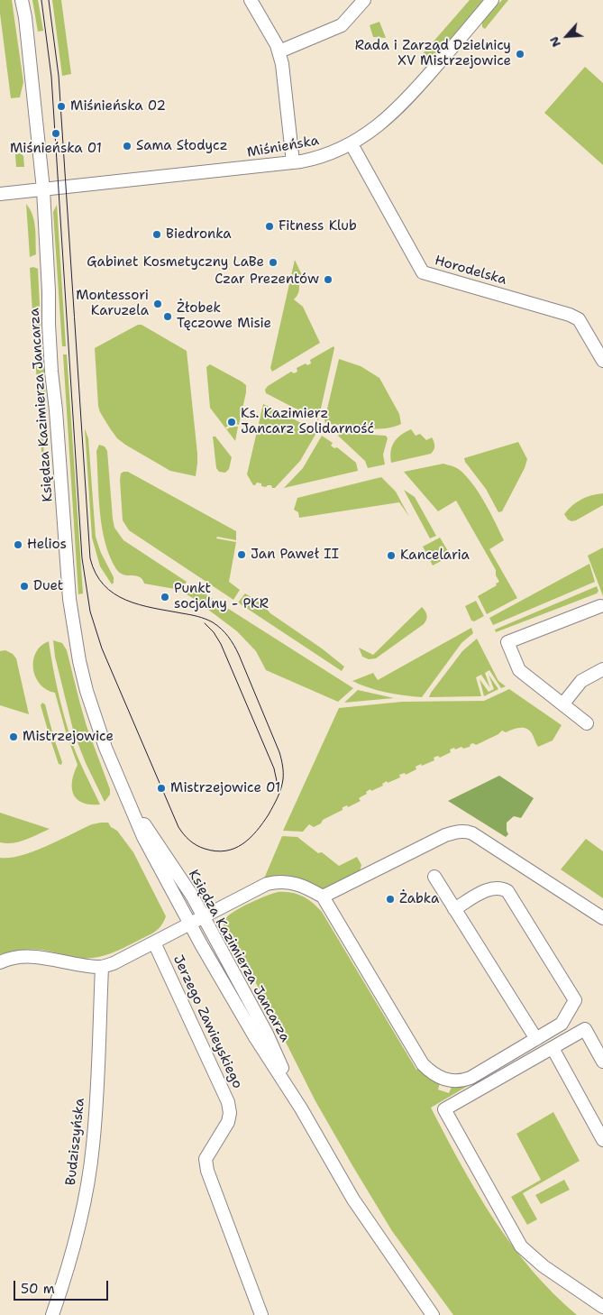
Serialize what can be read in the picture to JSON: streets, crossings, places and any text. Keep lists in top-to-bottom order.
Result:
{
  "streets": {
    "street": [
      "Miśnieńska",
      "Horodelska",
      "Księdza Kazimierza Jancarza",
      "Jerzego Zawieyskiego",
      "Budziszyńska"
    ]
  },
  "crossings": [
    ["Miśnieńska", "Horodelska"],
    ["Miśnieńska", "Księdza Kazimierza Jancarza"]
  ],
  "places": [
    "Rada i Zarząd Dzielnicy XV Mistrzejowice",
    "Miśnieńska 02",
    "Miśnieńska 01",
    "Sama Słodycz",
    "Fitness Klub",
    "Biedronka",
    "Gabinet Kosmetyczny LaBe",
    "Czar Prezentów",
    "Montessori Karuzela",
    "Żłobek Tęczowe Misie",
    "Ks. Kazimierz Jancarz Solidarność",
    "Helios",
    "Jan Paweł II",
    "Kancelaria",
    "Duet",
    "Punkt socjalny - PKR",
    "Mistrzejowice",
    "Mistrzejowice 01",
    "Żabka"
  ],
  "scale_bar": "50 m",
  "north": "bottom left"
}
